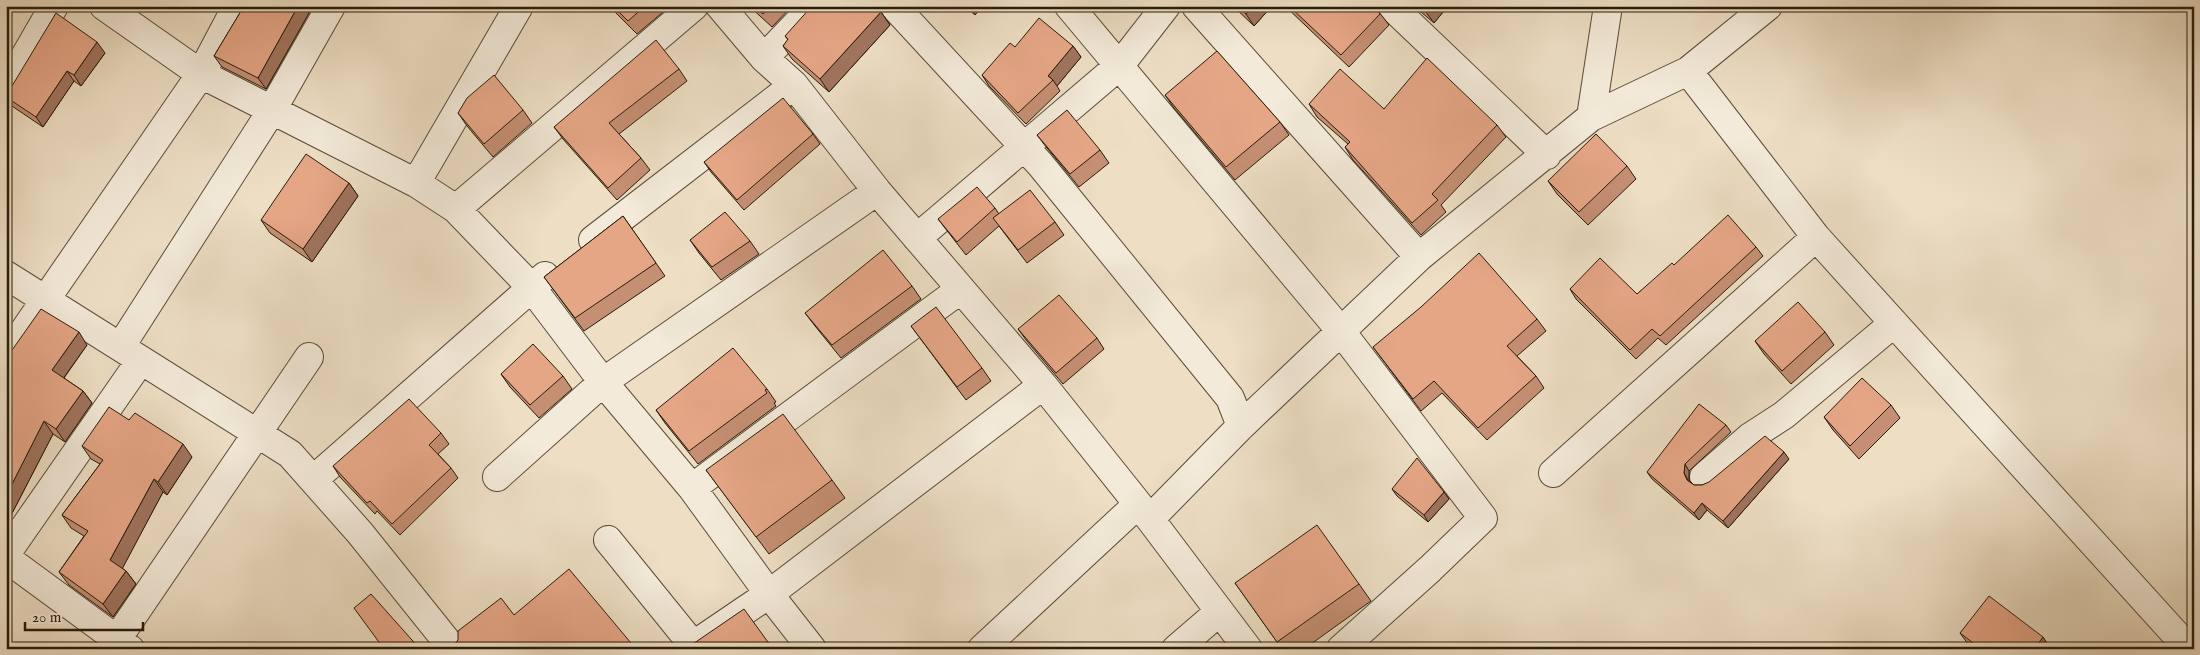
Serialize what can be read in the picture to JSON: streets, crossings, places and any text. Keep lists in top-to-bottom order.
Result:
{
  "scale_bar": "20 m"
}
